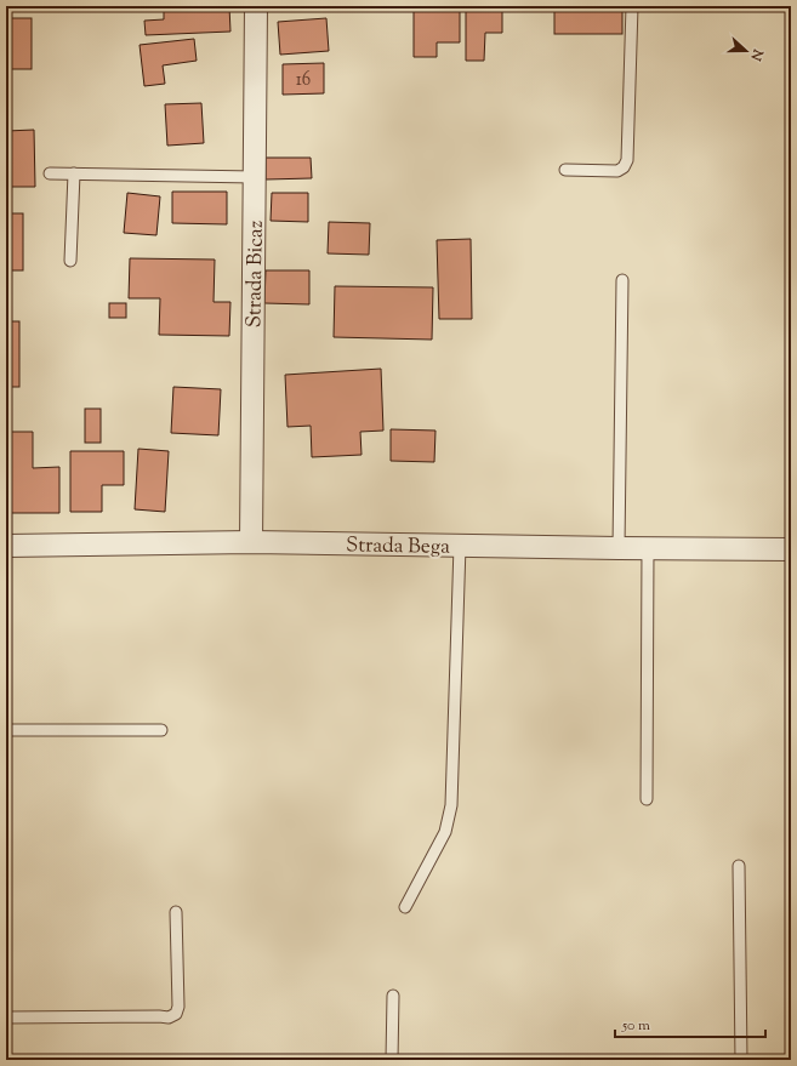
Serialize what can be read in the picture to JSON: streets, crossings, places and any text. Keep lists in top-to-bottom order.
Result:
{
  "streets": {
    "street": ["Strada Bicaz", "Strada Bega"]
  },
  "crossings": [
    ["Strada Bicaz", "Strada Bega"]
  ],
  "house_numbers": ["16"],
  "scale_bar": "50 m",
  "north": "right"
}
